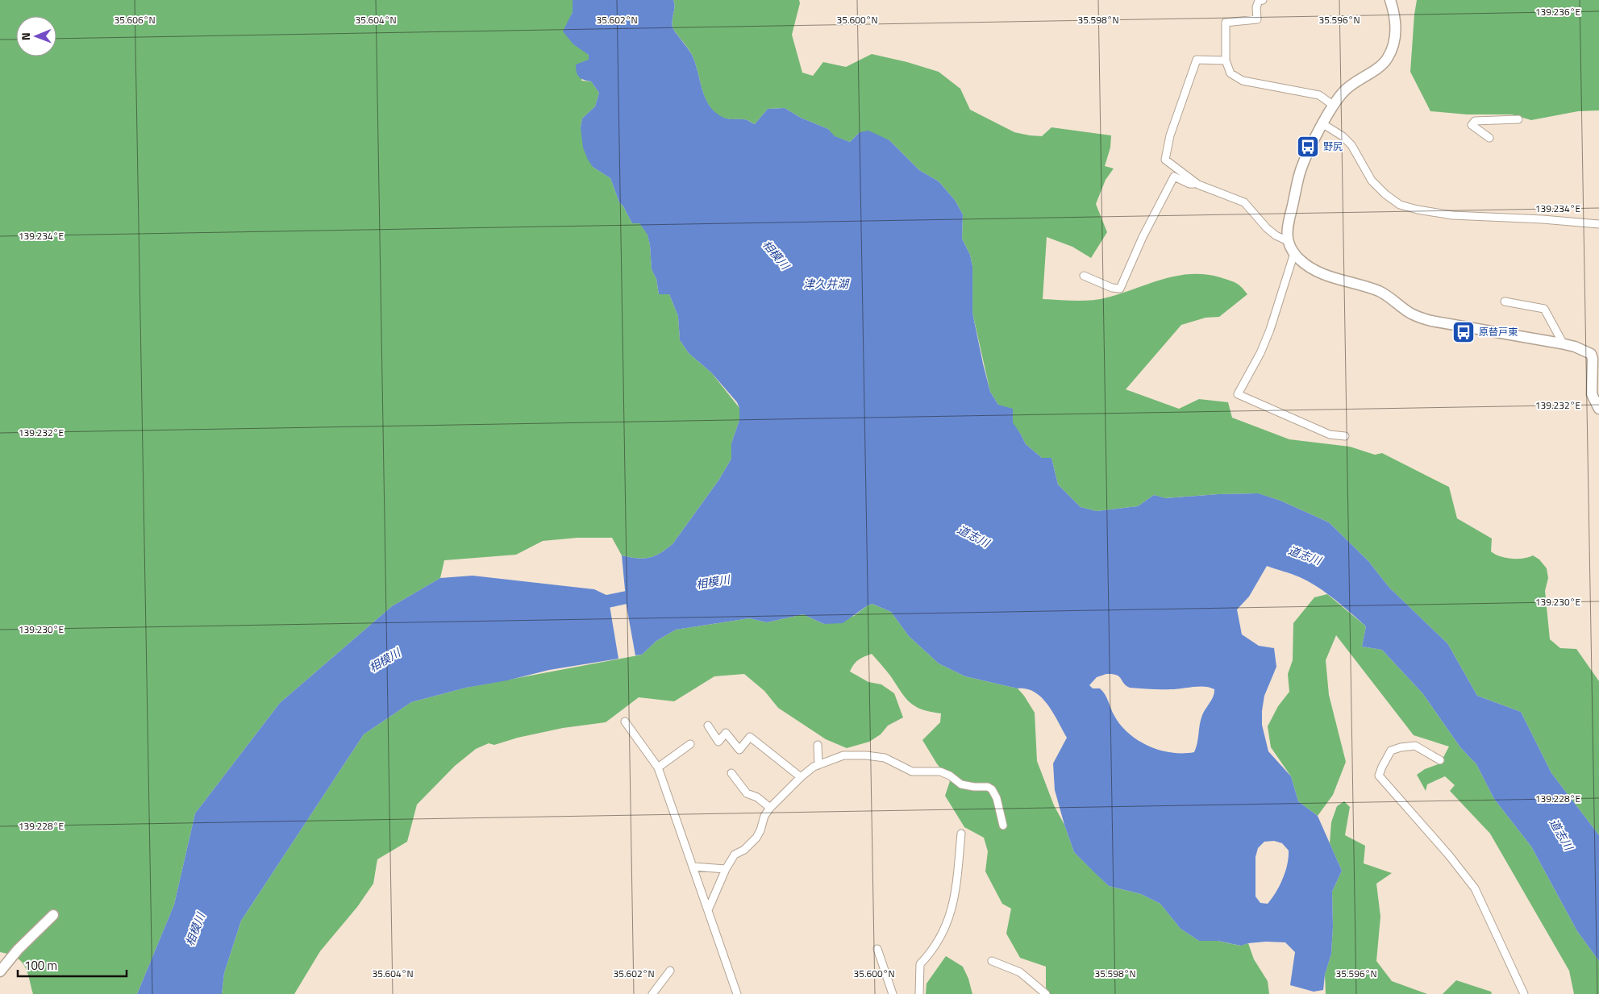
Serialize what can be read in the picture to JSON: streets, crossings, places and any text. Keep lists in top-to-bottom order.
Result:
{
  "water": ["相模川", "津久井湖", "道志川"],
  "places": {
    "bus stop": ["野尻", "原替戸東"]
  },
  "scale_bar": "100 m",
  "north": "left",
  "coordinates": [
    "139.236°E",
    "35.606°N",
    "35.604°N",
    "35.602°N",
    "35.600°N",
    "35.598°N",
    "35.596°N",
    "139.234°E",
    "139.232°E",
    "139.230°E",
    "139.228°E"
  ]
}
